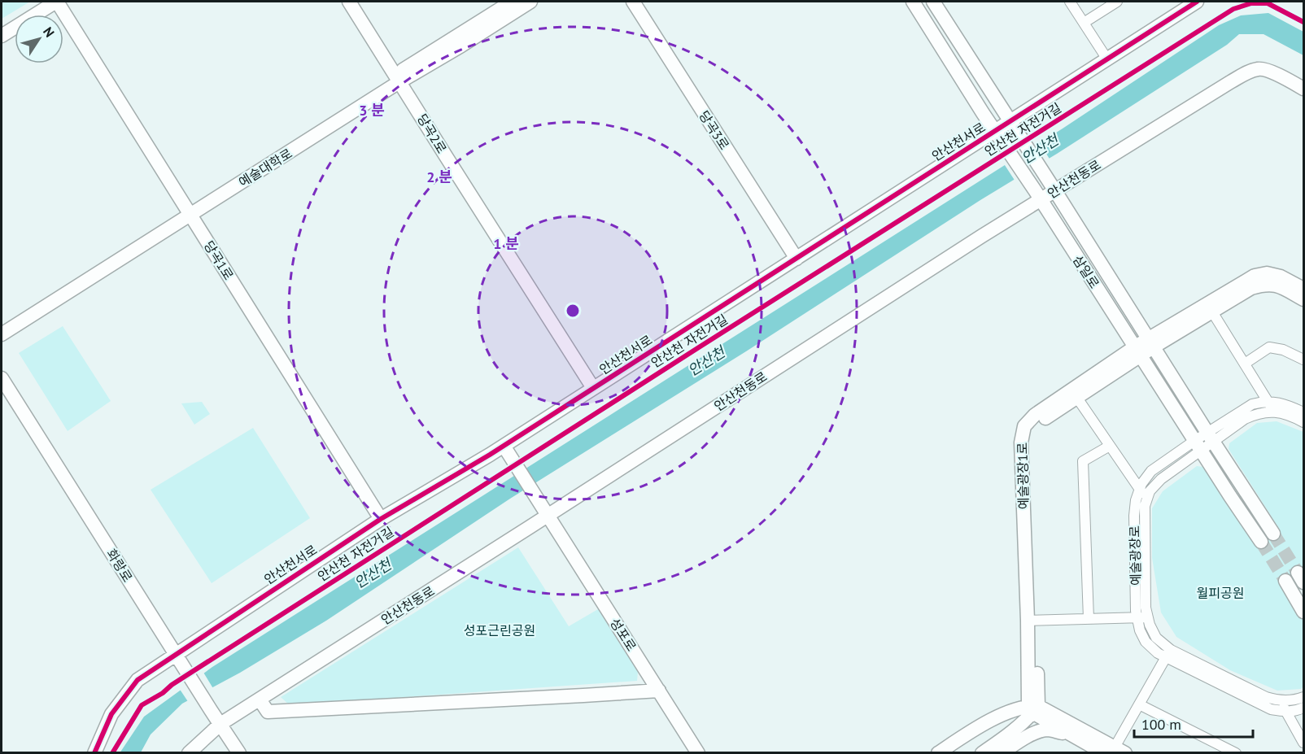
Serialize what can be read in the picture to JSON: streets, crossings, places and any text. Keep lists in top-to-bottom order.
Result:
{
  "streets": {
    "street": [
      "당곡3로",
      "당곡2로",
      "안산천서로",
      "예술대학로",
      "안산천동로",
      "당곡1로",
      "삼일로",
      "예술광장1로",
      "예술광장로",
      "화랑로",
      "성포로"
    ],
    "cycle path": ["안산천 자전거길"]
  },
  "crossings": [
    ["당곡3로", "안산천서로"],
    ["당곡2로", "안산천서로"],
    ["당곡2로", "예술대학로"],
    ["안산천서로", "당곡1로"],
    ["안산천서로", "삼일로"],
    ["안산천서로", "화랑로"],
    ["안산천서로", "성포로"],
    ["예술대학로", "당곡1로"],
    ["안산천동로", "삼일로"],
    ["안산천동로", "화랑로"],
    ["안산천동로", "성포로"],
    ["삼일로", "예술광장1로"],
    ["삼일로", "예술광장로"]
  ],
  "water": ["안산천"],
  "parks": ["월피공원", "성포근린공원"],
  "scale_bar": "100 m",
  "north": "top right",
  "rings": ["3 분", "2 분", "1 분"]
}
